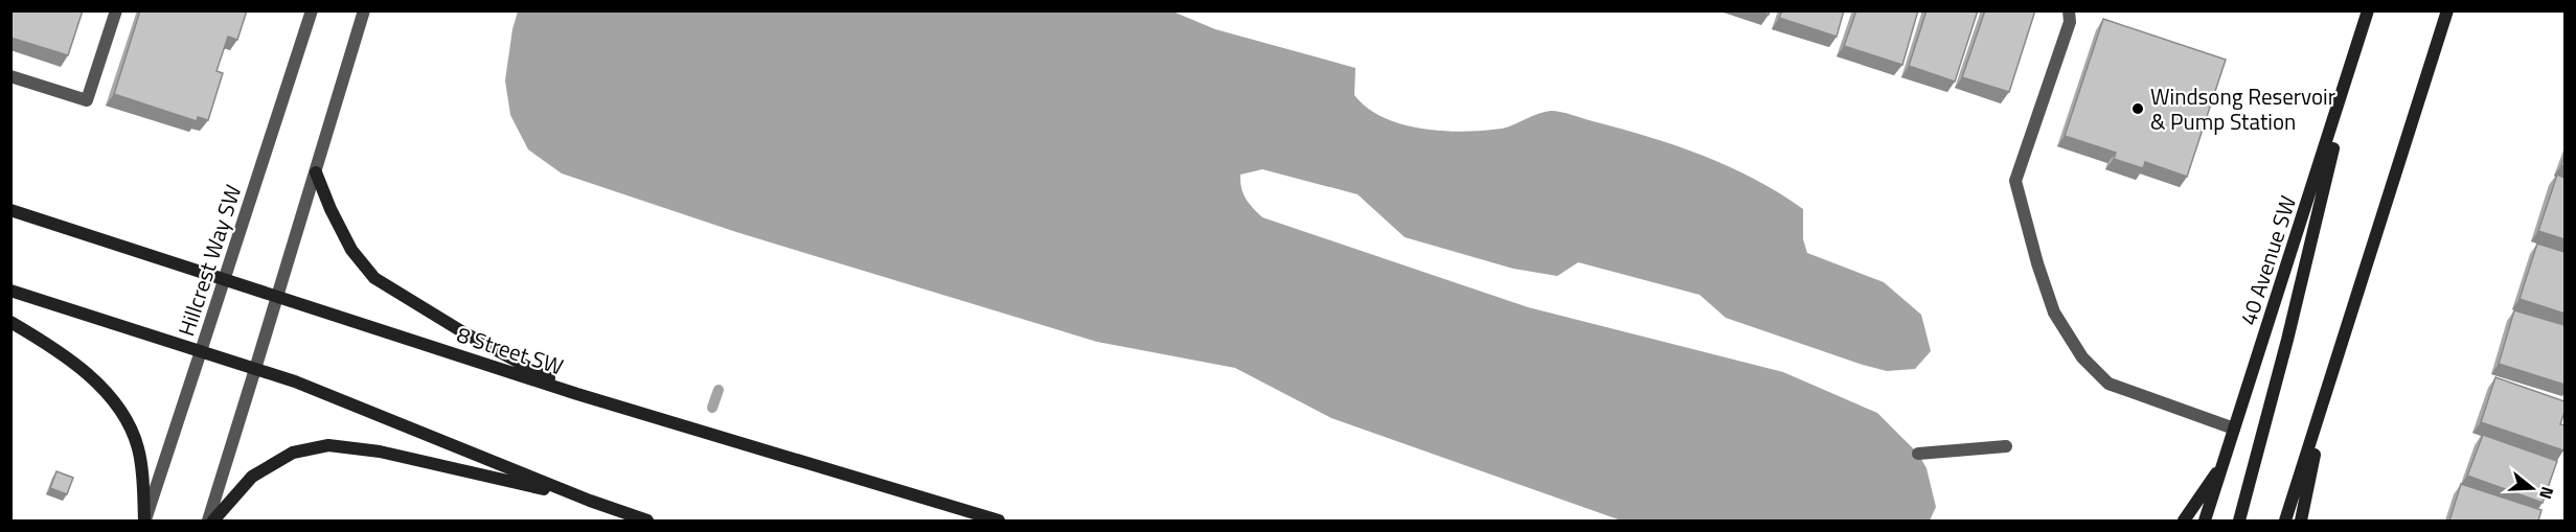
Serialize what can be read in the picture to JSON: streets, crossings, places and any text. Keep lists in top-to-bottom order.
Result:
{
  "streets": {
    "main road": ["40 Avenue SW", "8 Street SW"],
    "street": ["Hillcrest Way SW"]
  },
  "crossings": [
    ["Hillcrest Way SW", "8 Street SW"]
  ],
  "places": ["Windsong Reservoir & Pump Station"],
  "north": "right"
}
